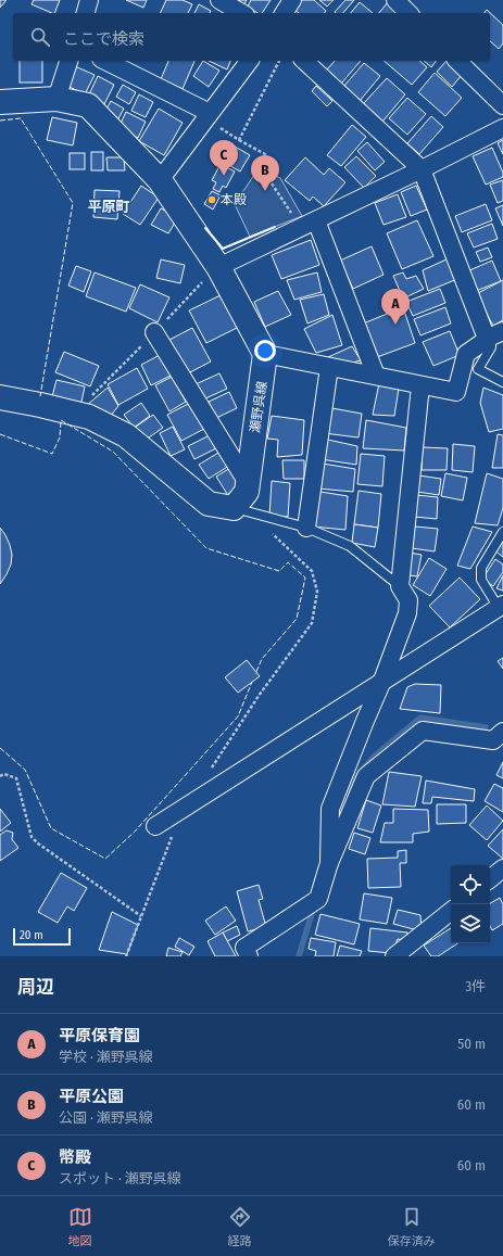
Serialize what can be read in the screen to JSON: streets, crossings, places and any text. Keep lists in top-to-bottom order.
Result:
{
  "streets": {
    "main road": ["瀬野呉線"]
  },
  "districts": ["平原町"],
  "places": ["本殿"],
  "scale_bar": "20 m",
  "page": {
    "search": "ここで検索",
    "pins": ["C", "B", "A"],
    "scale": "20 m",
    "heading": ["周辺", "3件"],
    "list": [
      {
        "mark": "A",
        "name": "平原保育園",
        "note": "学校 · 瀬野呉線",
        "value": "50 m"
      },
      {
        "mark": "B",
        "name": "平原公園",
        "note": "公園 · 瀬野呉線",
        "value": "60 m"
      },
      {
        "mark": "C",
        "name": "幣殿",
        "note": "スポット · 瀬野呉線",
        "value": "60 m"
      }
    ],
    "nav": ["地図", "経路", "保存済み"]
  }
}
